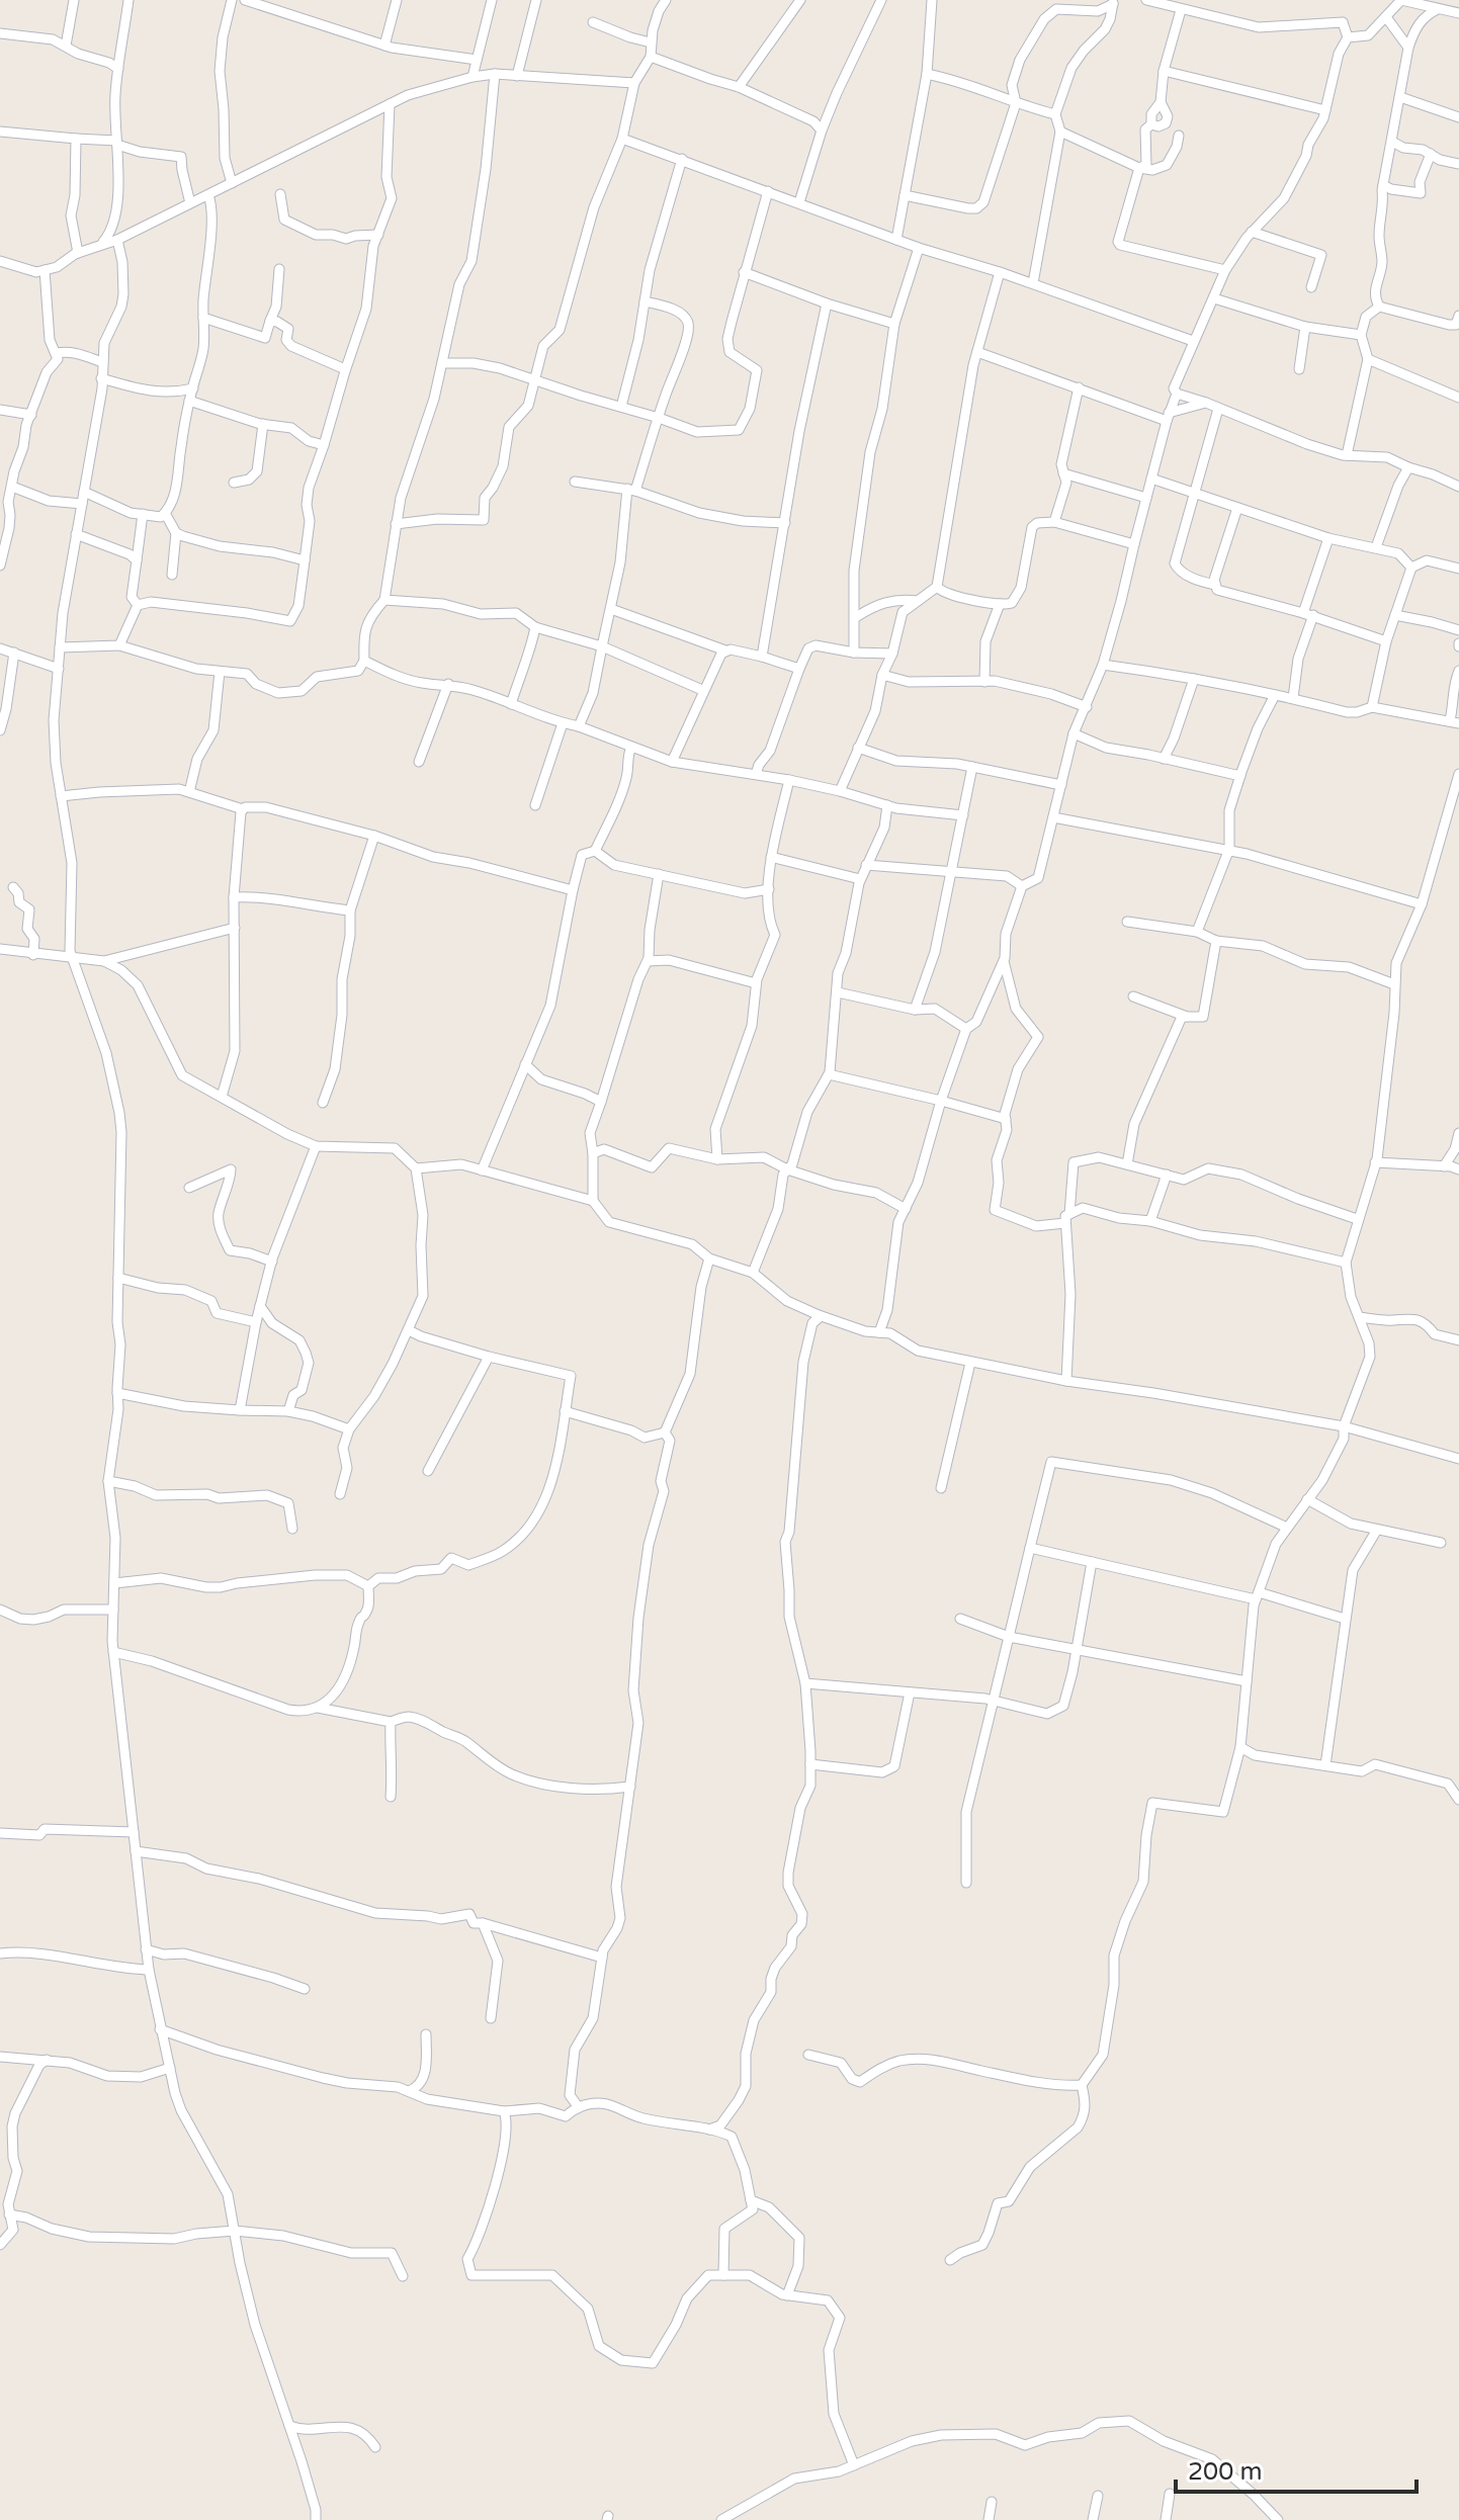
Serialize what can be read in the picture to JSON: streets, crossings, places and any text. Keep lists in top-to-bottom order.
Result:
{
  "scale_bar": "200 m"
}
